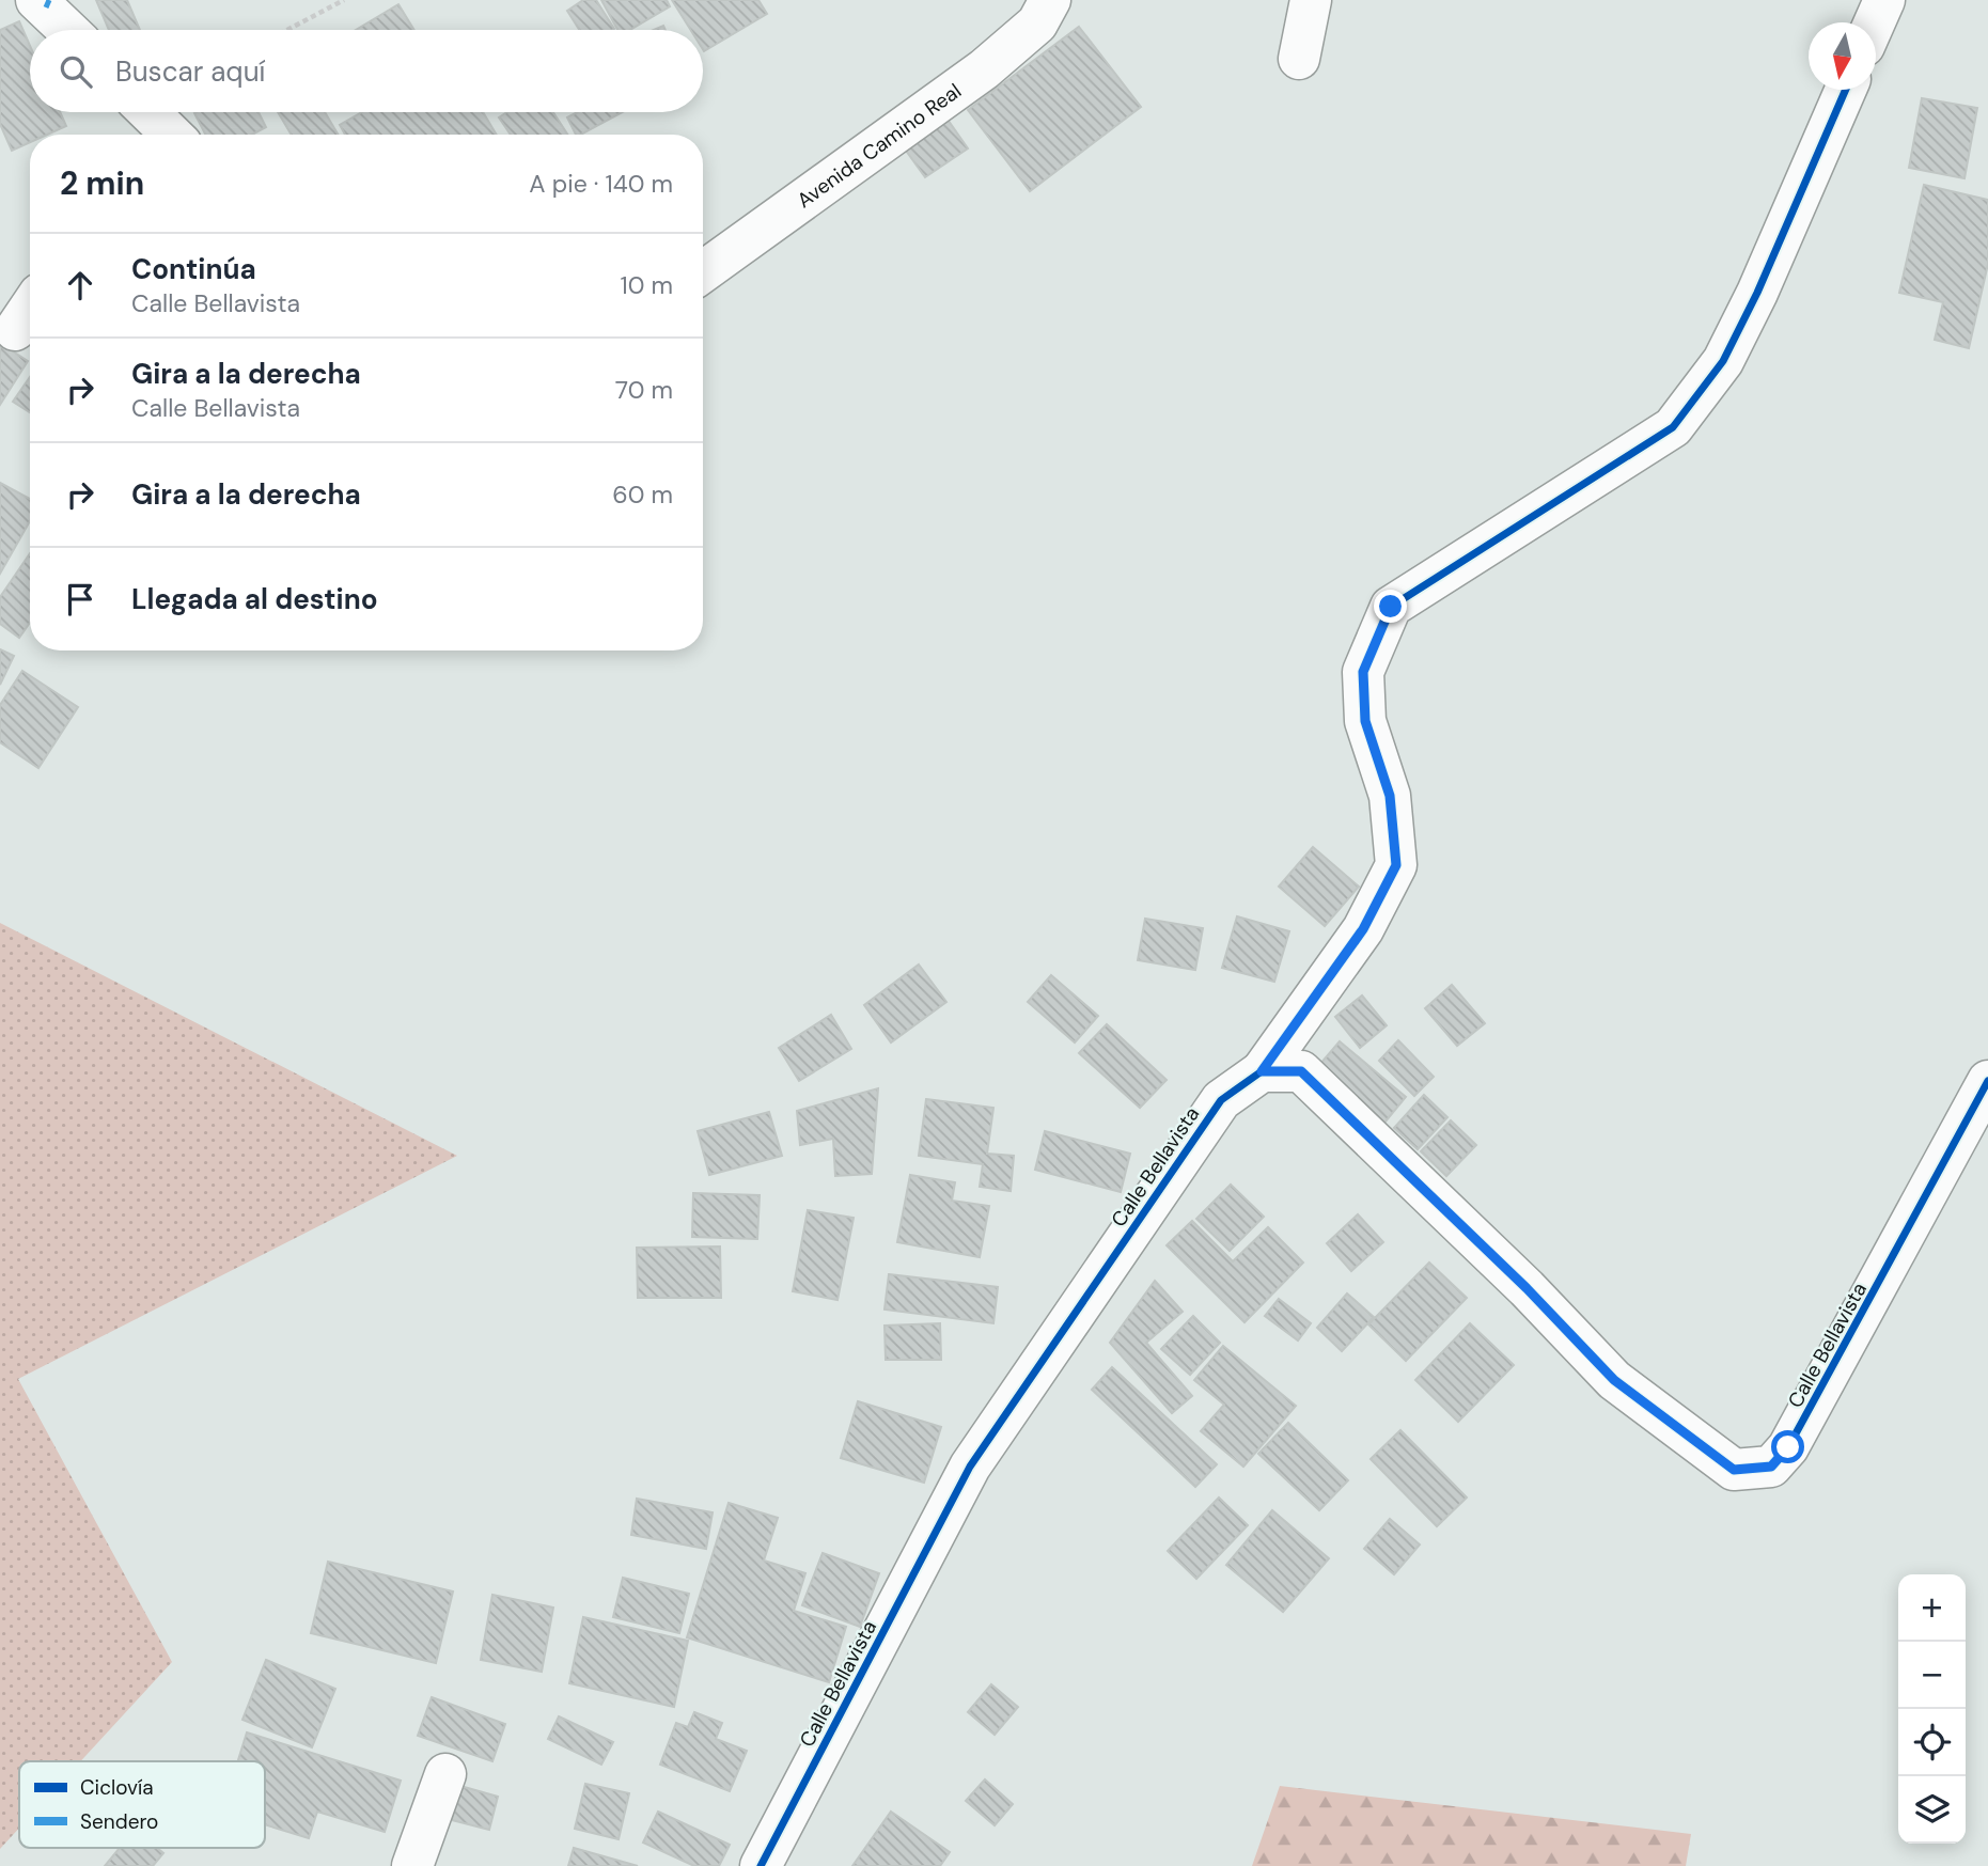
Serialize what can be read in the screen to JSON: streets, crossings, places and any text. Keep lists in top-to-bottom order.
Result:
{
  "streets": {
    "street": ["Avenida Camino Real", "Calle Bellavista"]
  },
  "legend": ["Ciclovía", "Sendero"],
  "north": "bottom",
  "page": {
    "search": "Buscar aquí",
    "heading": ["2 min", "A pie · 140 m"],
    "list": [
      ["Continúa", "Calle Bellavista", "10 m"],
      ["Gira a la derecha", "Calle Bellavista", "70 m"],
      ["Gira a la derecha", "60 m"],
      "Llegada al destino"
    ],
    "map_buttons": ["+", "−"]
  }
}
